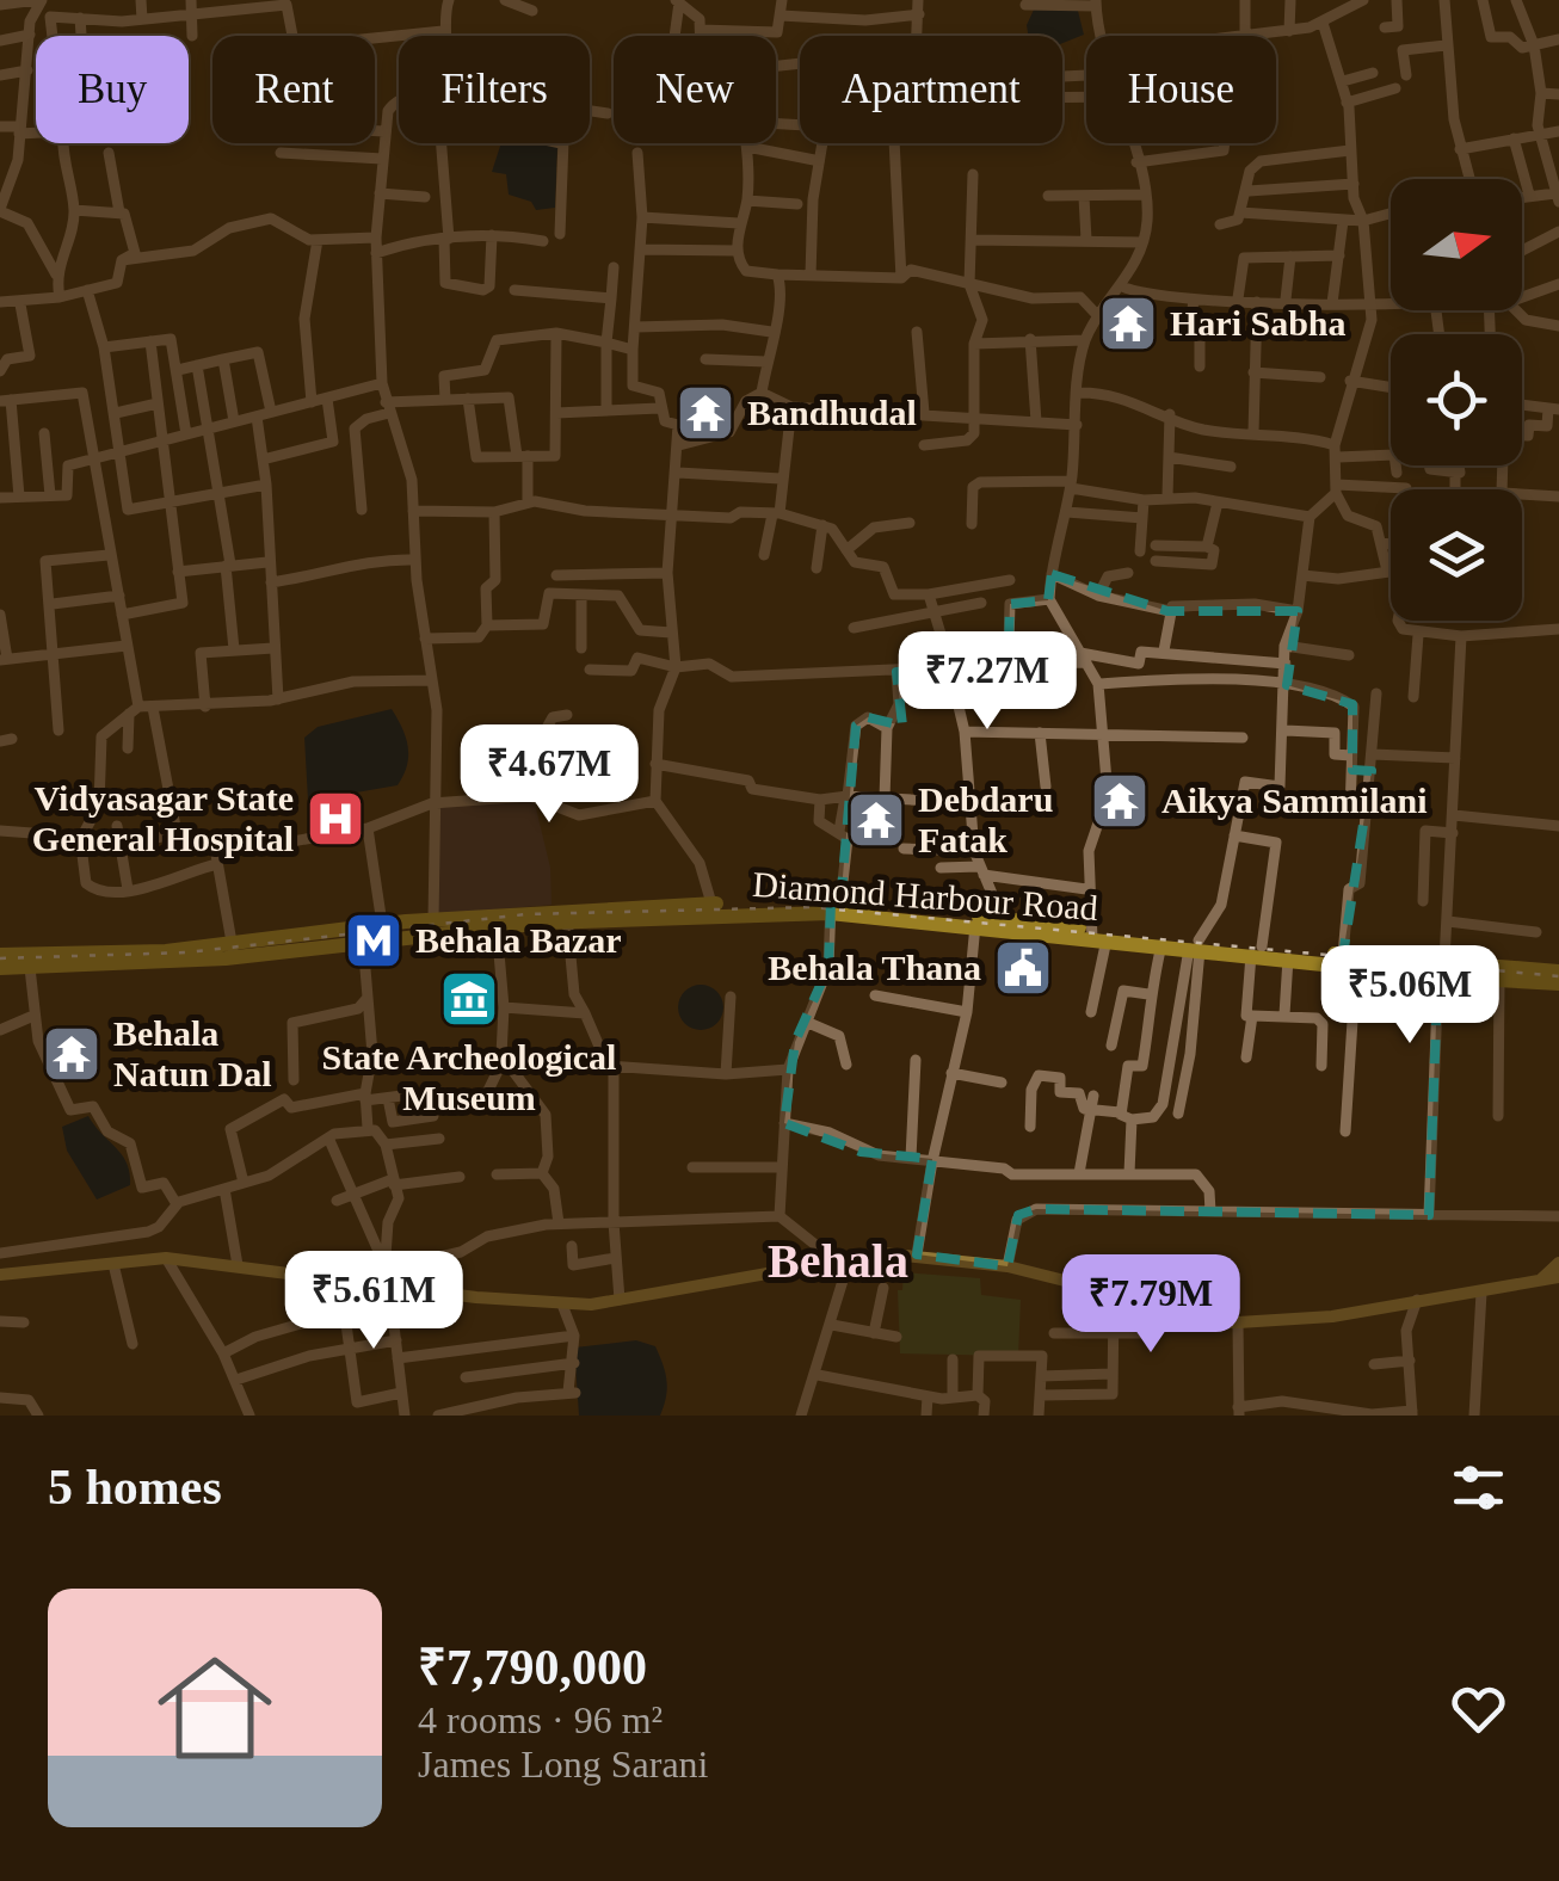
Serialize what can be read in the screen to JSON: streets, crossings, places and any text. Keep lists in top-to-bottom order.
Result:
{
  "streets": {
    "highway": ["Diamond Harbour Road"]
  },
  "districts": ["Behala"],
  "places": {
    "temple": [
      "Hari Sabha",
      "Bandhudal",
      "Aikya Sammilani",
      "Debdaru Fatak",
      "Behala Natun Dal"
    ],
    "hospital": ["Vidyasagar State General Hospital"],
    "metro station": ["Behala Bazar"],
    "public building": ["Behala Thana"],
    "museum": ["State Archeological Museum"]
  },
  "north": "right",
  "page": {
    "chip": [
      "Buy",
      "Rent",
      "Filters",
      "New",
      "Apartment",
      "House"
    ],
    "price": [
      "₹7.27M",
      "₹4.67M",
      "₹5.06M",
      "₹5.61M",
      "₹7.79M"
    ],
    "heading": "5 homes",
    "list": [
      {
        "name": "₹7,790,000",
        "note": "4 rooms · 96 m² · James Long Sarani"
      }
    ]
  }
}
